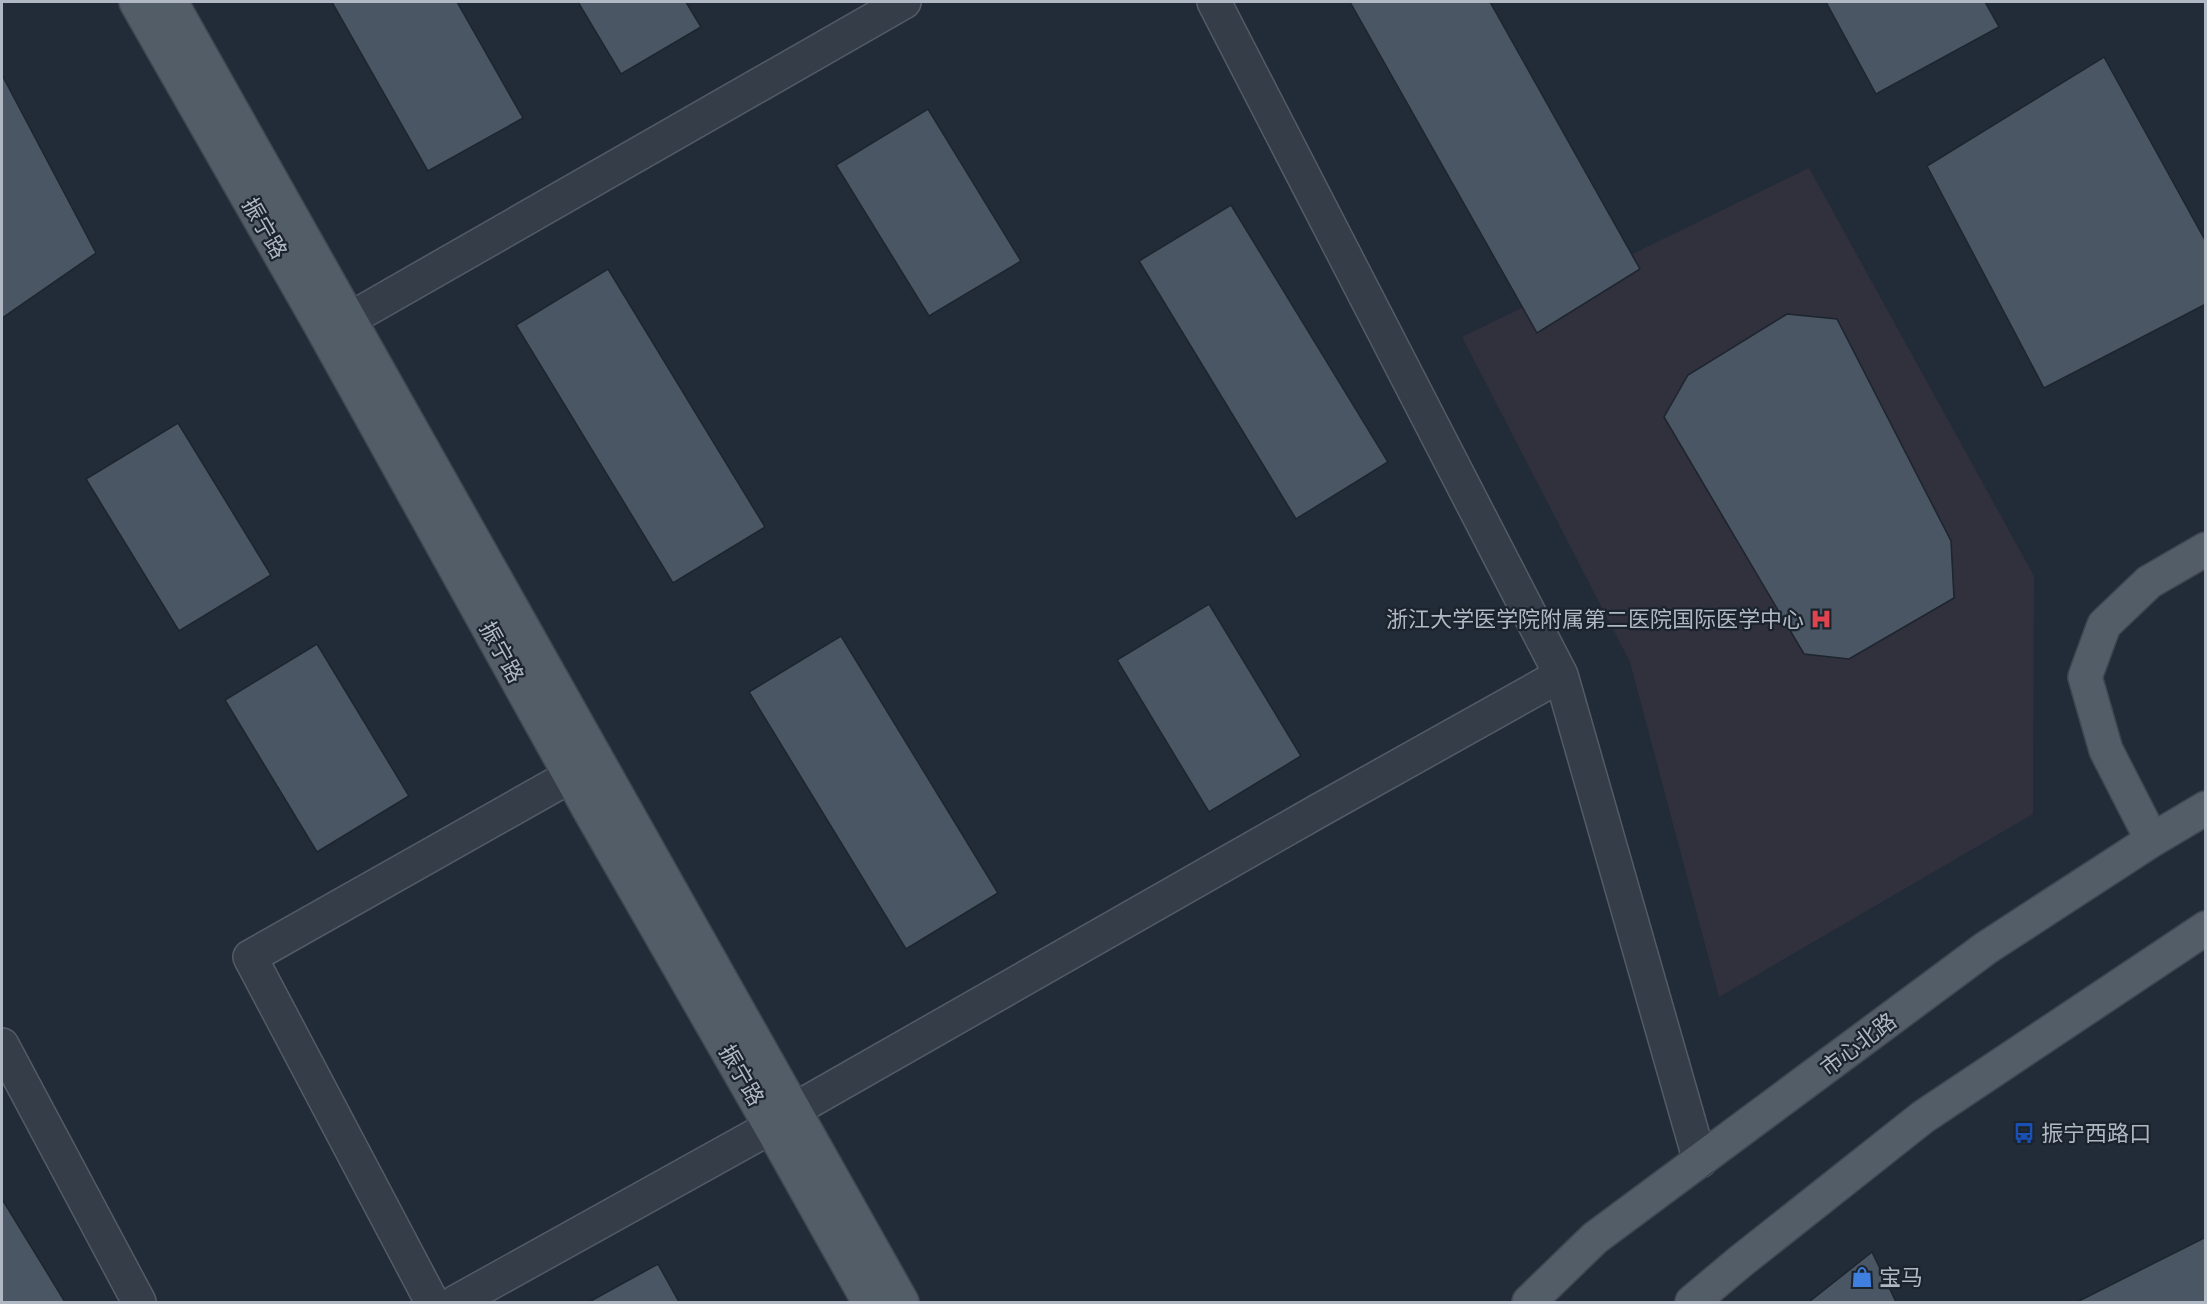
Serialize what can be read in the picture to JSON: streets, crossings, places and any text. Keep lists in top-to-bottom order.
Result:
{
  "streets": {
    "main road": ["振宁路", "市心北路"]
  },
  "places": {
    "hospital": ["浙江大学医学院附属第二医院国际医学中心"],
    "bus stop": ["振宁西路口"],
    "shop": ["宝马"]
  }
}
